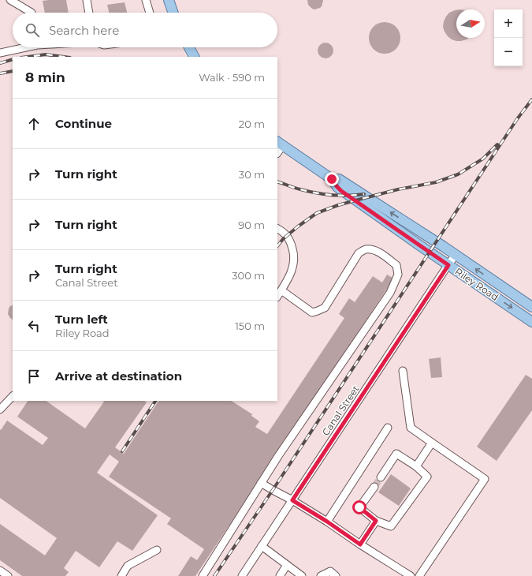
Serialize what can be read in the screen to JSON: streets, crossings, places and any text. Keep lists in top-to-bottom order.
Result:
{
  "streets": {
    "main road": ["Riley Road"],
    "street": ["Canal Street"]
  },
  "crossings": [
    ["Riley Road", "Canal Street"]
  ],
  "north": "right",
  "page": {
    "map_buttons": ["+", "−"],
    "search": "Search here",
    "heading": ["8 min", "Walk · 590 m"],
    "list": [
      ["Continue", "20 m"],
      ["Turn right", "30 m"],
      ["Turn right", "90 m"],
      ["Turn right", "Canal Street", "300 m"],
      ["Turn left", "Riley Road", "150 m"],
      "Arrive at destination"
    ]
  }
}
